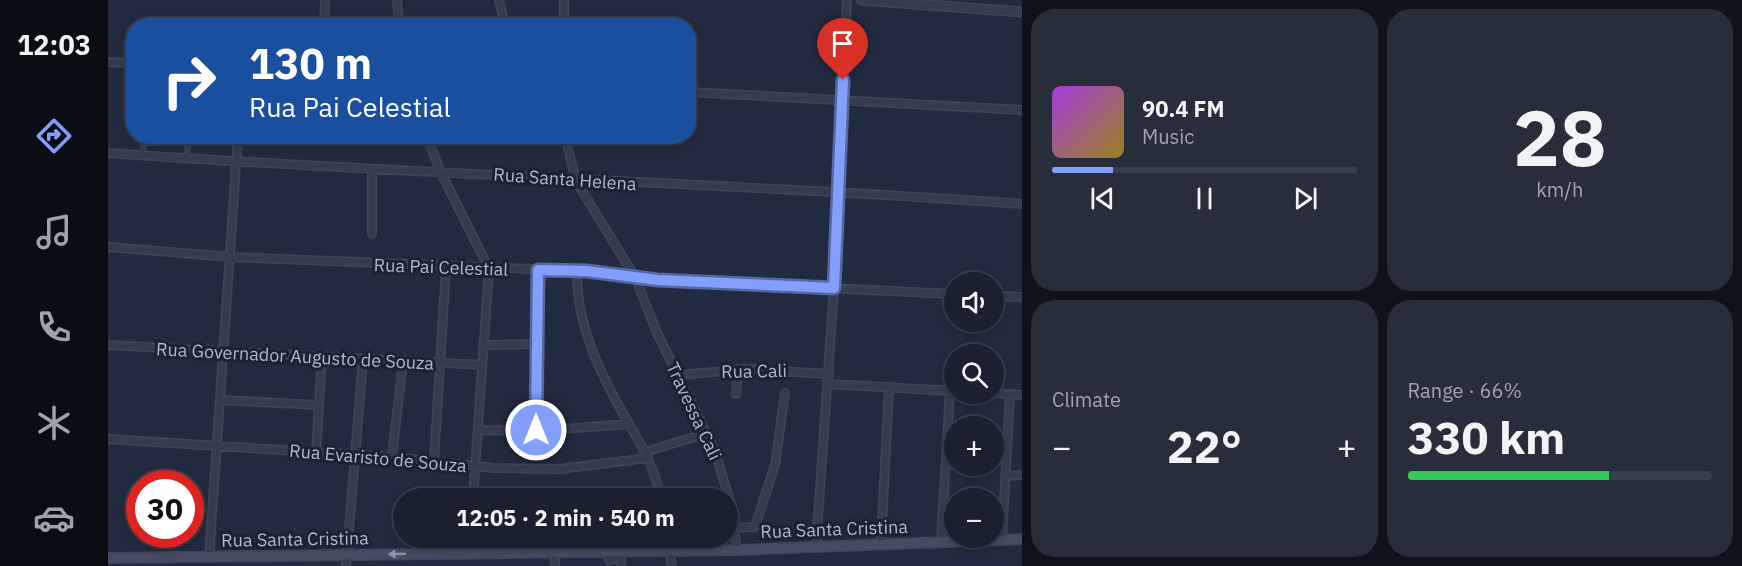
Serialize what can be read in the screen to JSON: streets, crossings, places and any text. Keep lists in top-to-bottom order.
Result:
{
  "streets": {
    "main road": ["Rua Santa Cristina"],
    "street": [
      "Rua Santa Helena",
      "Rua Pai Celestial",
      "Rua Governador Augusto de Souza",
      "Rua Cali",
      "Travessa Cali",
      "Rua Evaristo de Souza"
    ]
  },
  "crossings": [
    ["Rua Santa Helena", "Travessa Cali"],
    ["Rua Pai Celestial", "Travessa Cali"],
    ["Rua Cali", "Travessa Cali"],
    ["Travessa Cali", "Rua Evaristo de Souza"]
  ],
  "page": {
    "tabs": "12:03",
    "tile": [
      ["28", "km/h"],
      "Climate",
      ["Range · 66%", "330 km"]
    ],
    "turn": ["130 m", "Rua Pai Celestial"],
    "song": ["90.4 FM", "Music"],
    "map_buttons": ["+", "−"],
    "heat": ["−", "22°", "+"],
    "limit": "30",
    "trip": "12:05 · 2 min · 540 m"
  }
}
